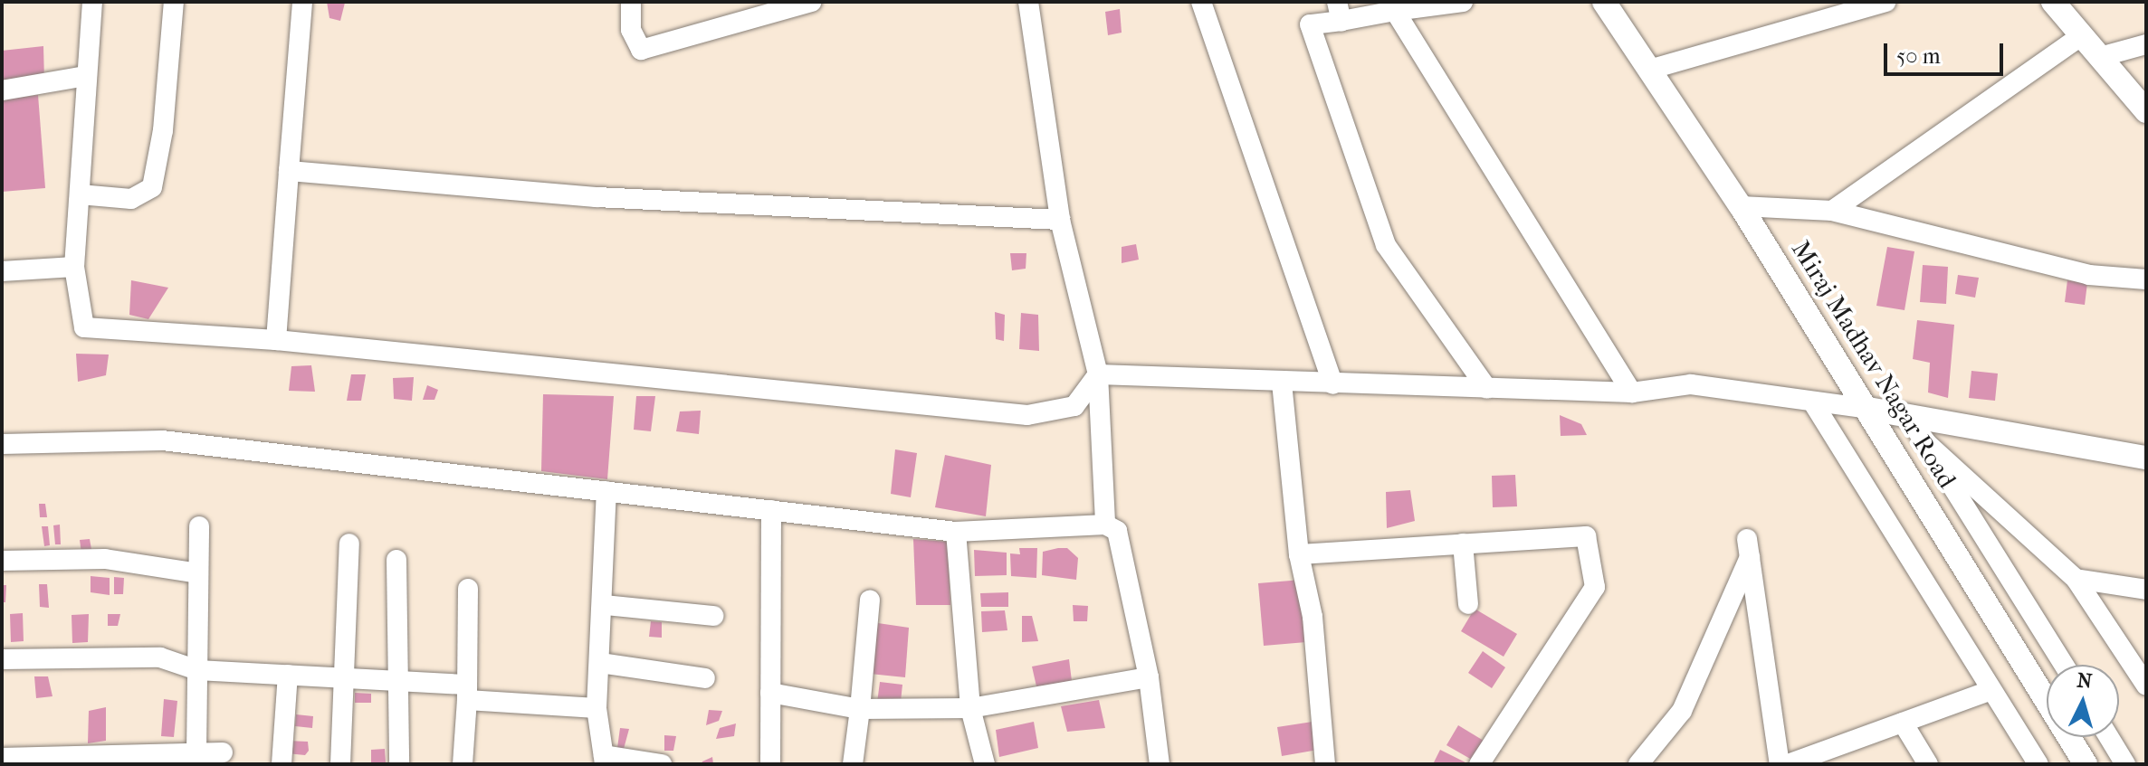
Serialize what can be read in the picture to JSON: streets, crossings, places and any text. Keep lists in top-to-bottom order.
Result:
{
  "streets": {
    "street": ["Miraj Madhav Nagar Road"]
  },
  "scale_bar": "50 m",
  "north": "top"
}
